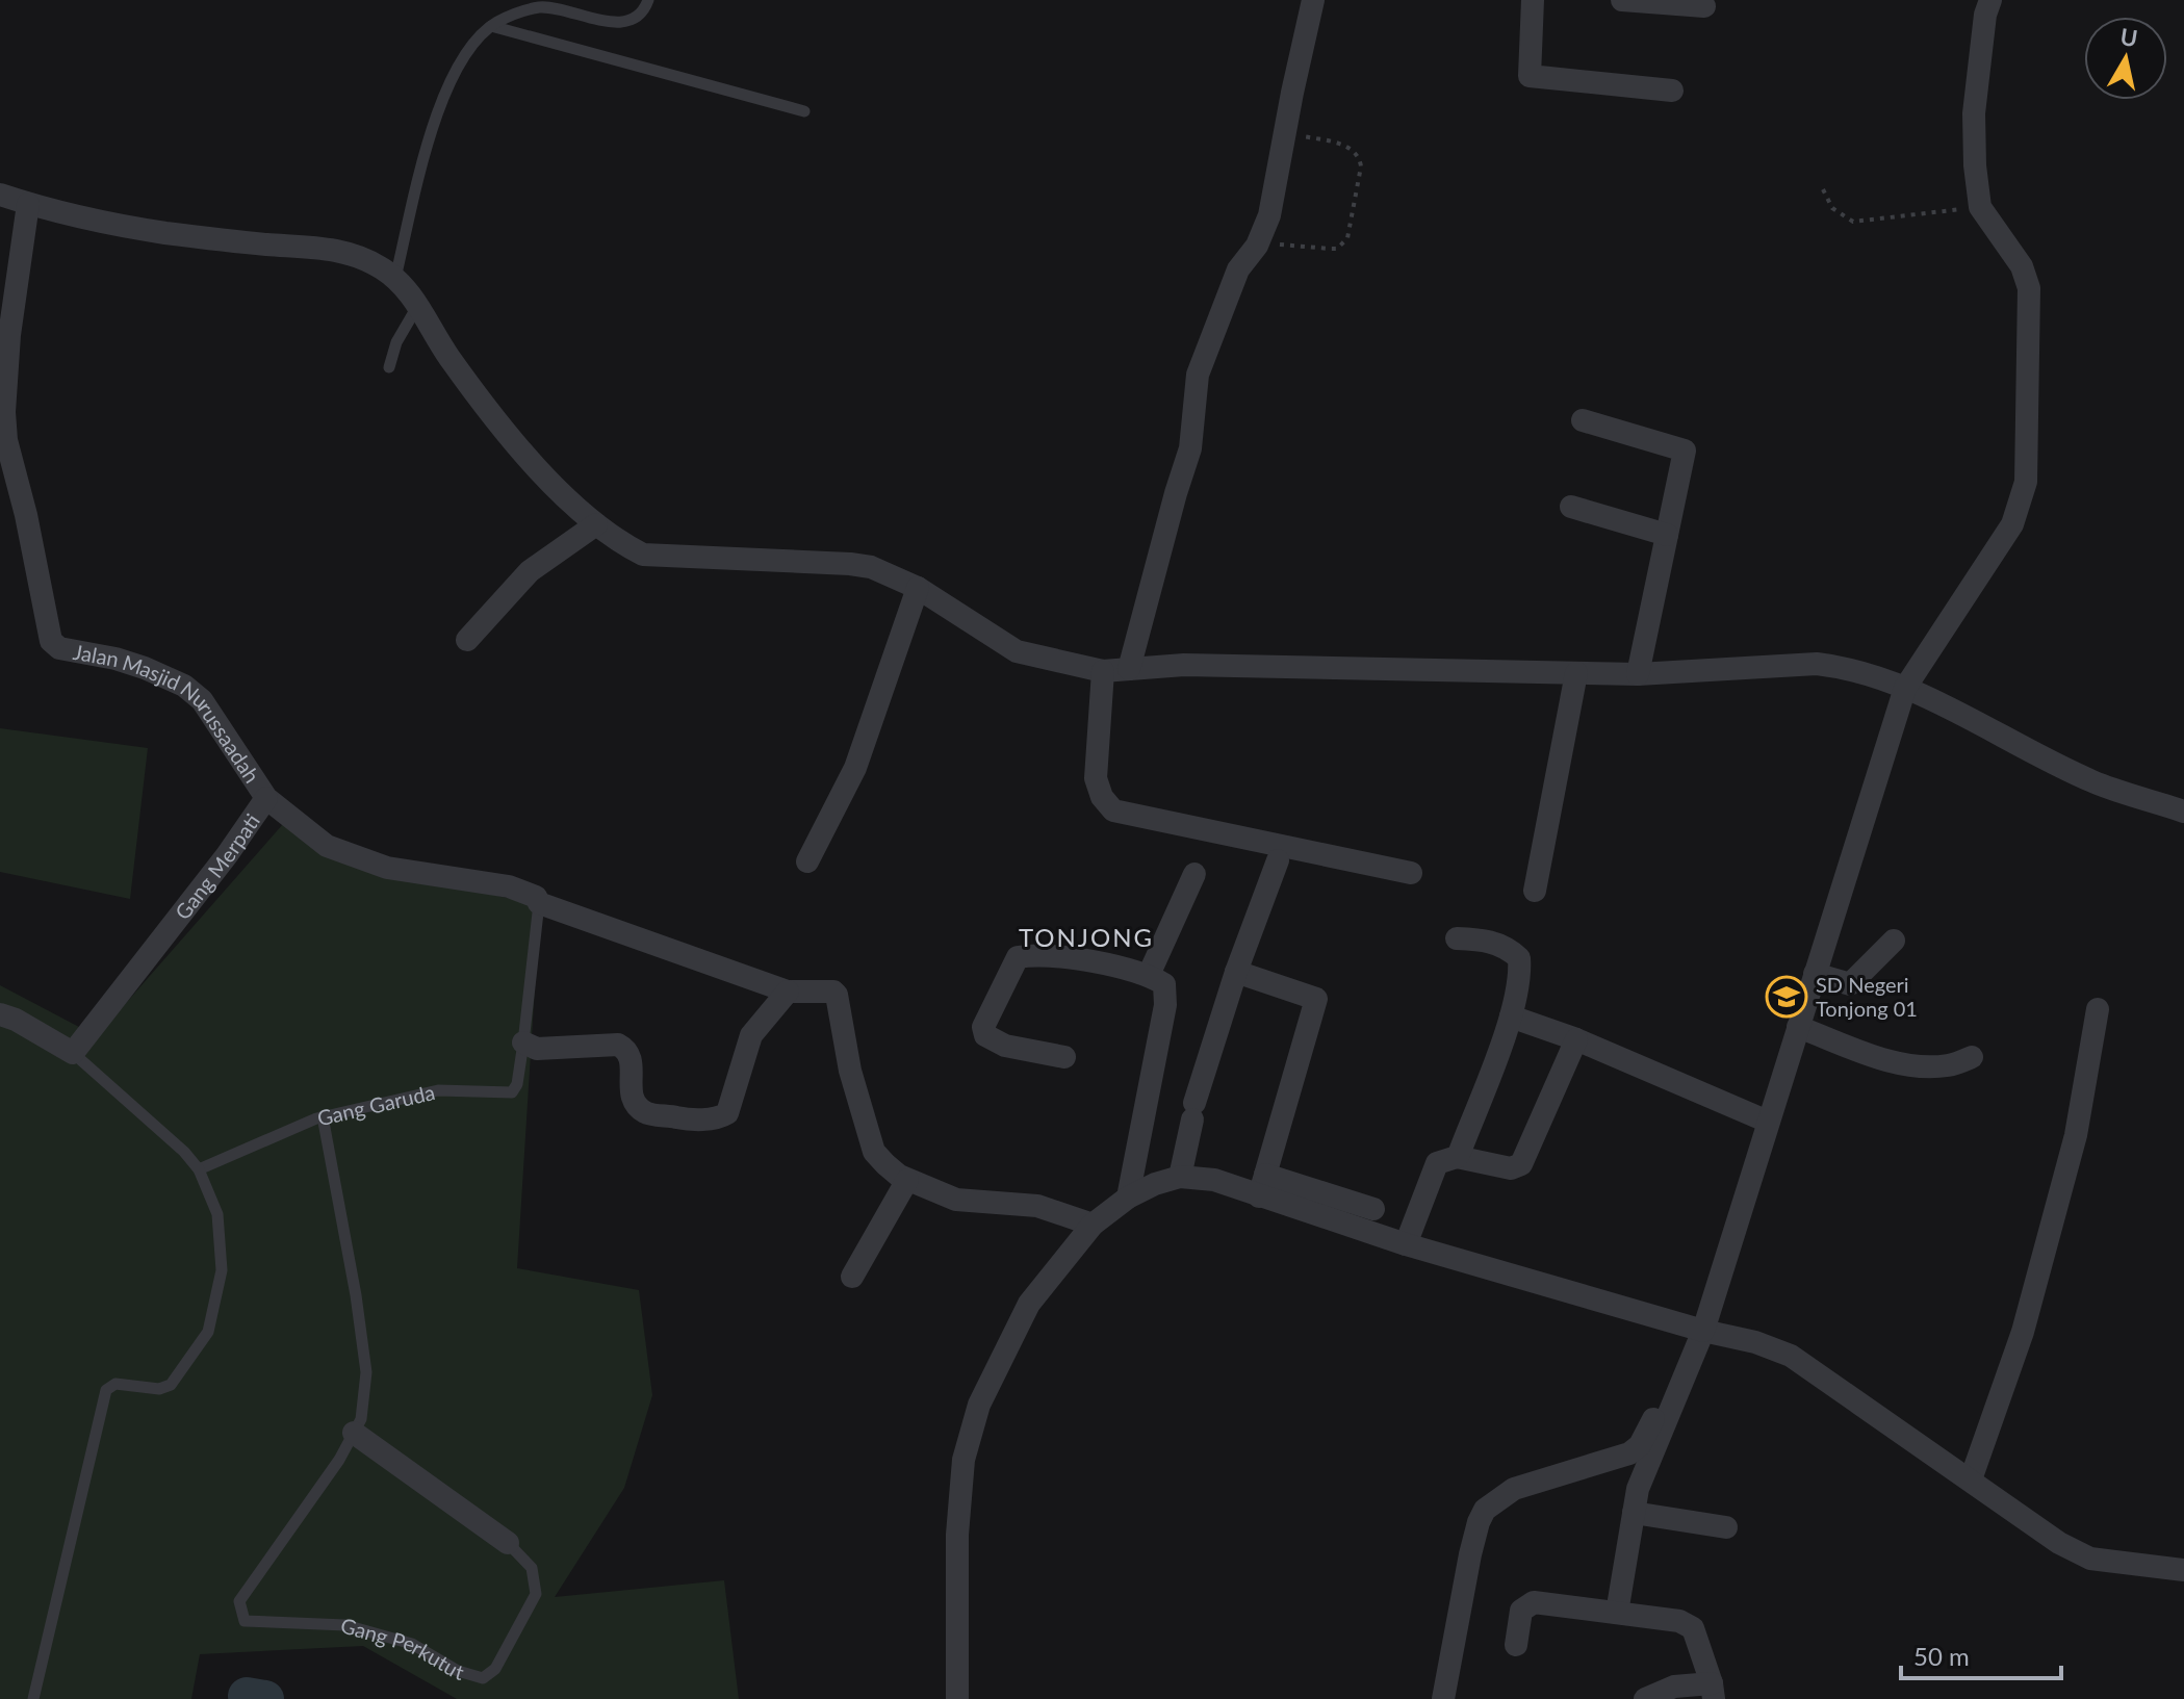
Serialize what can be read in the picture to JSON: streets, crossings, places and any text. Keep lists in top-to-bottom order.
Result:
{
  "streets": {
    "street": ["Jalan Masjid Nurussaadah", "Gang Merpati", "Gang Perkutut"],
    "lane": ["Gang Garuda"]
  },
  "crossings": [
    ["Jalan Masjid Nurussaadah", "Gang Merpati"],
    ["Gang Merpati", "Gang Garuda"],
    ["Gang Garuda", "Gang Perkutut"]
  ],
  "districts": ["TONJONG"],
  "places": {
    "school or university": ["SD Negeri Tonjong 01"]
  },
  "scale_bar": "50 m",
  "north": "top"
}
